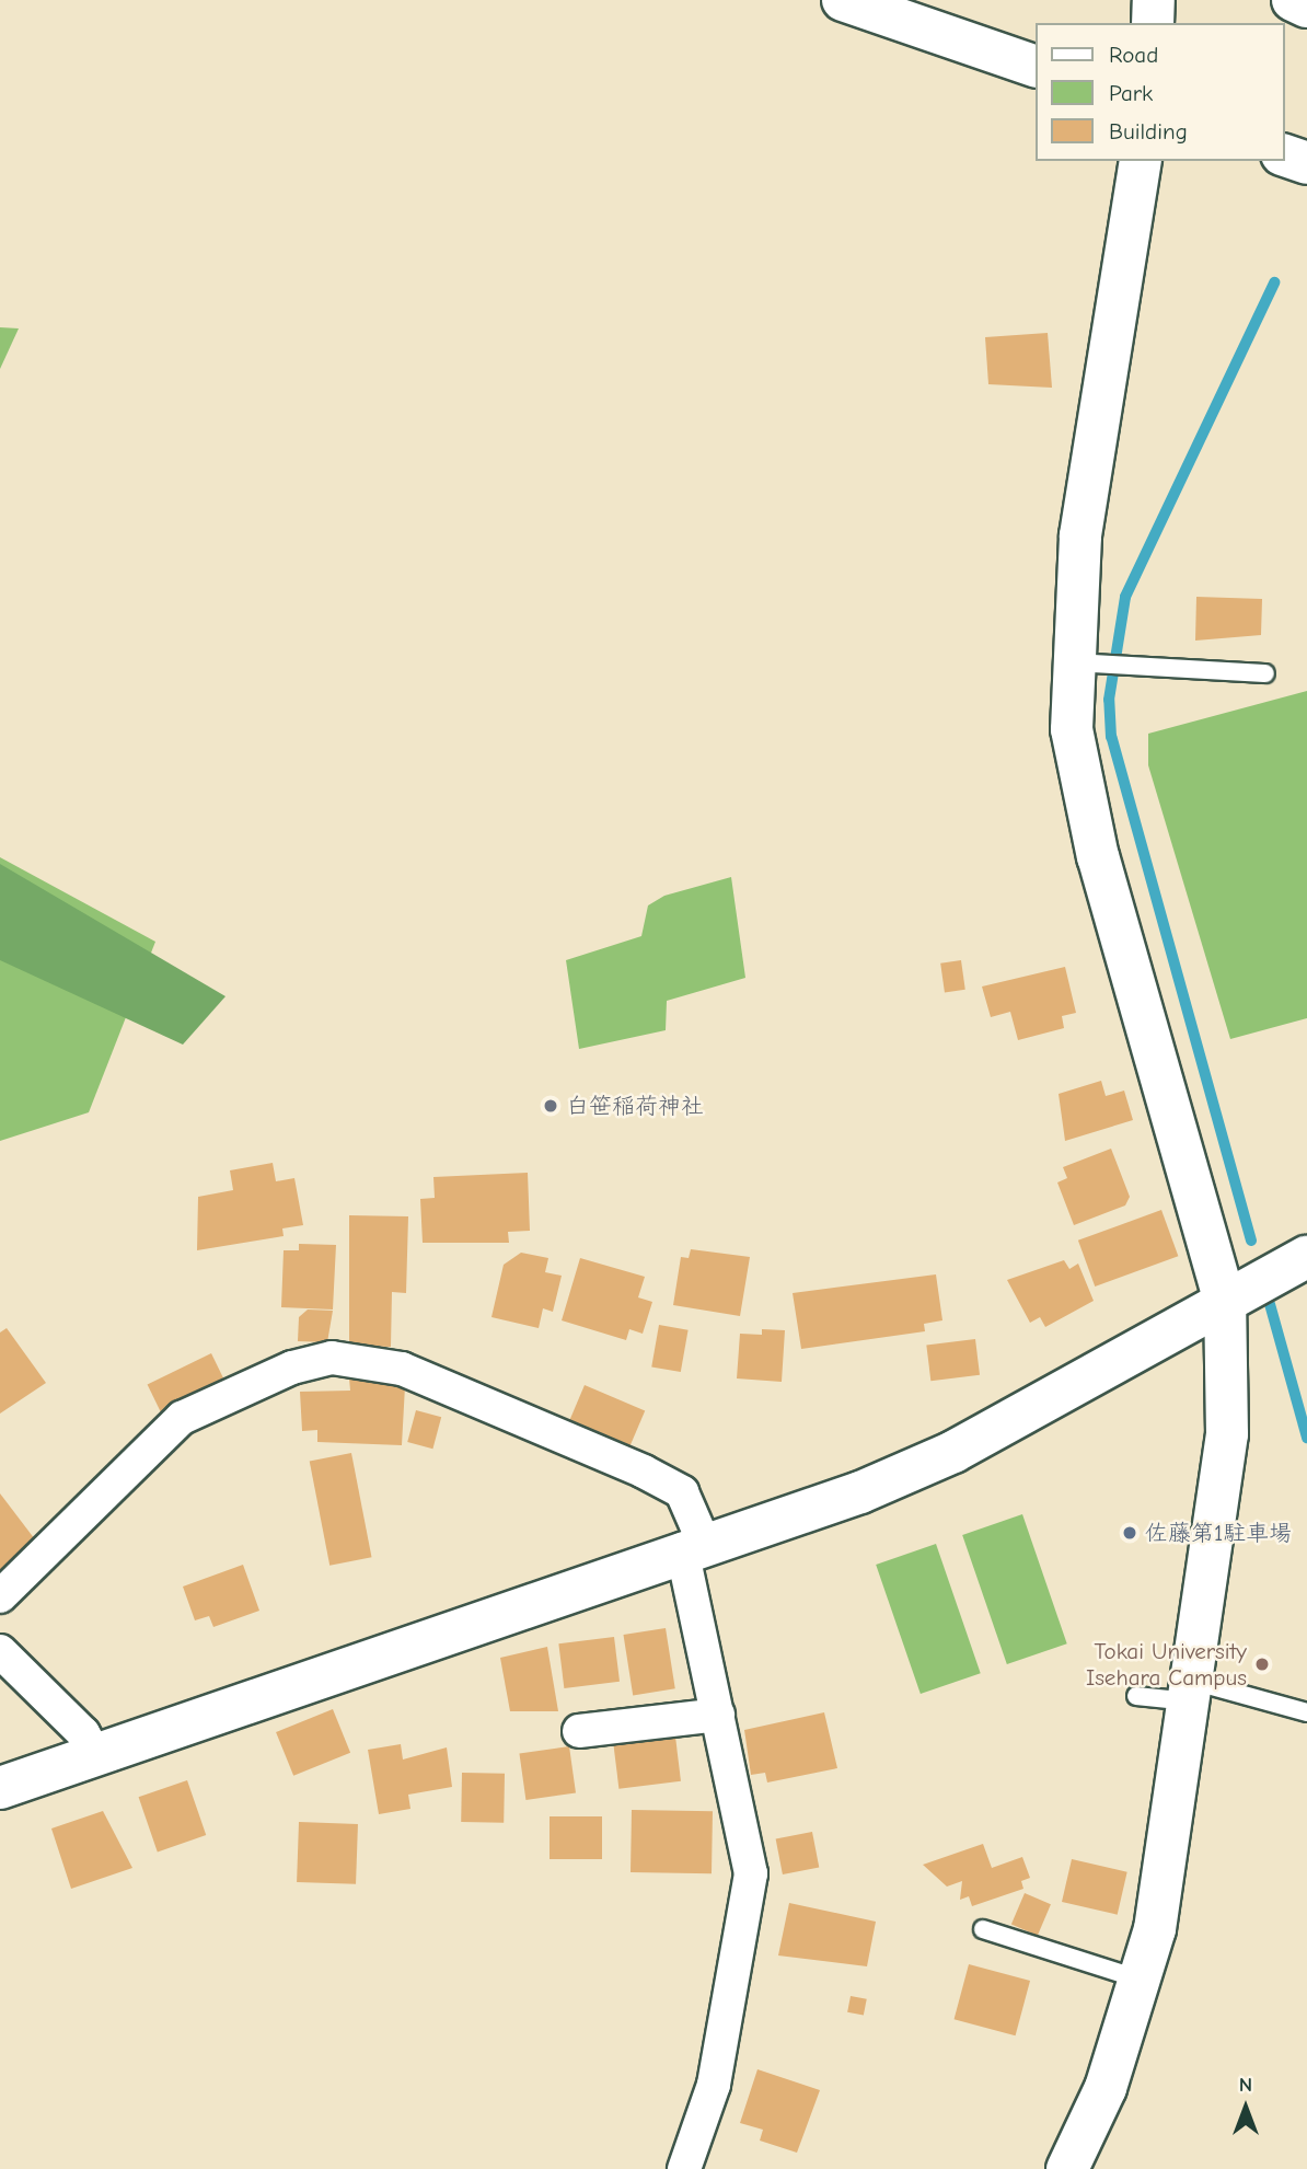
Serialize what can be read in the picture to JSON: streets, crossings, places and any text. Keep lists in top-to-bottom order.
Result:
{
  "places": ["白笹稲荷神社", "佐藤第1駐車場", "Tokai University Isehara Campus"],
  "legend": ["Road", "Park", "Building"],
  "north": "top"
}
